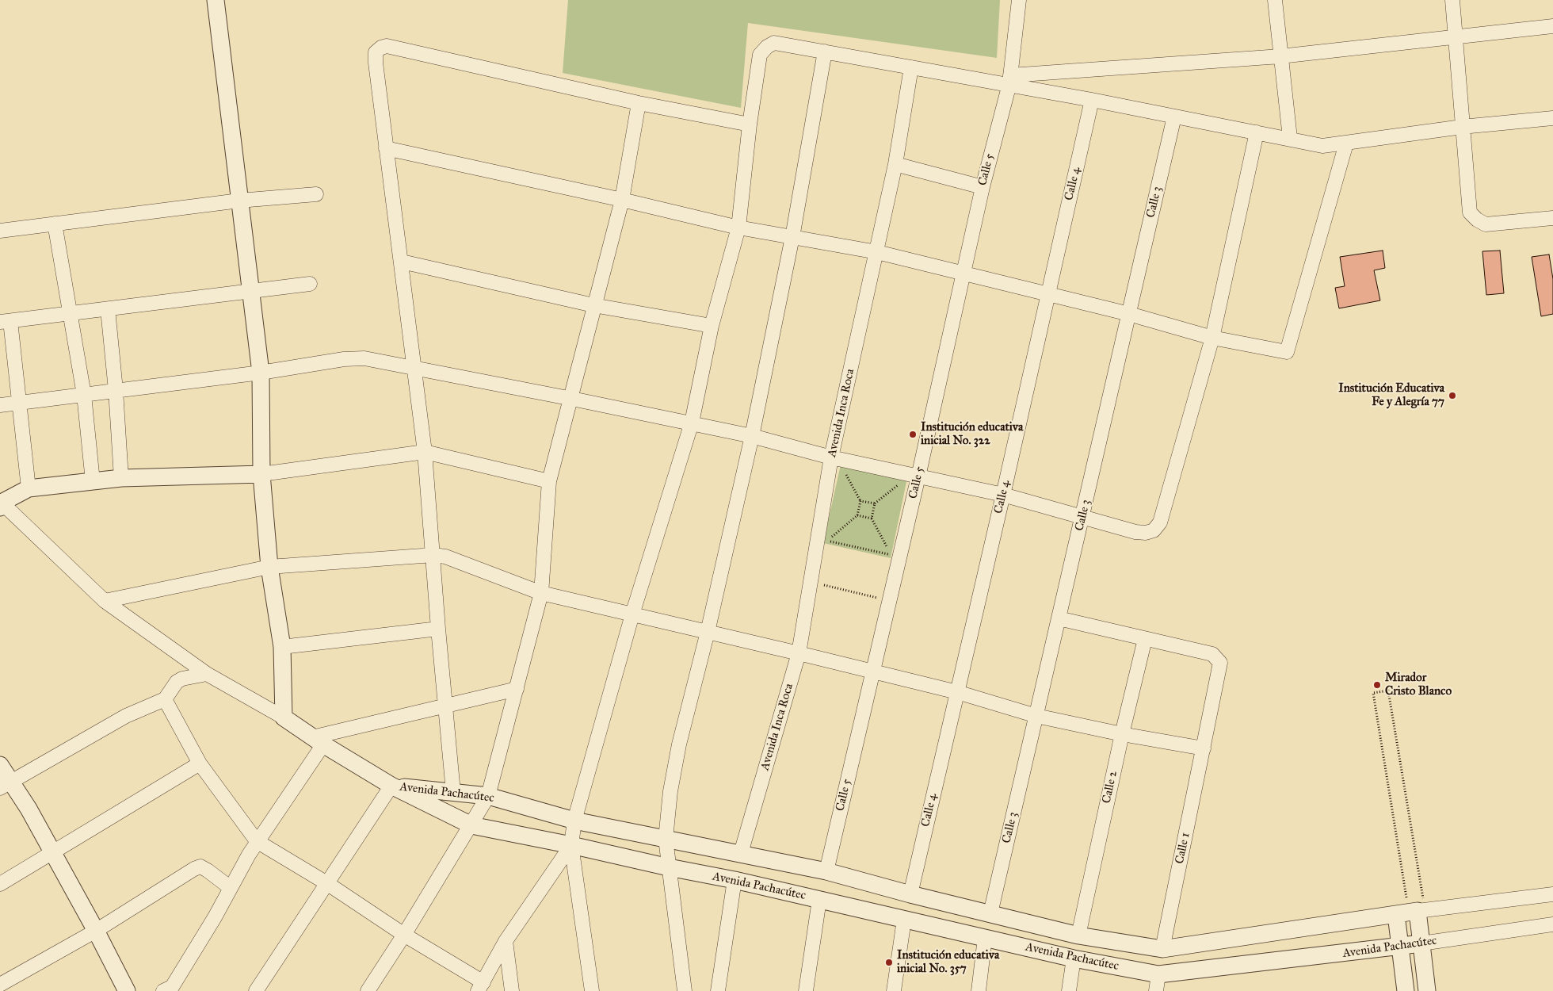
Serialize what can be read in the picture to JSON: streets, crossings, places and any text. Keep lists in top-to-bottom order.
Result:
{
  "streets": {
    "street": [
      "Calle 5",
      "Calle 4",
      "Calle 3",
      "Avenida Inca Roca",
      "Calle 2",
      "Avenida Pachacútec",
      "Calle 1"
    ]
  },
  "crossings": [
    ["Calle 5", "Avenida Pachacútec"],
    ["Calle 4", "Avenida Pachacútec"],
    ["Calle 3", "Avenida Pachacútec"],
    ["Avenida Inca Roca", "Avenida Pachacútec"],
    ["Calle 2", "Avenida Pachacútec"],
    ["Calle 2", "Calle 1"],
    ["Avenida Pachacútec", "Calle 1"]
  ],
  "places": [
    "Institución Educativa Fe y Alegría 77",
    "Institución educativa inicial No. 322",
    "Mirador Cristo Blanco",
    "Institución educativa inicial No. 357"
  ]
}
